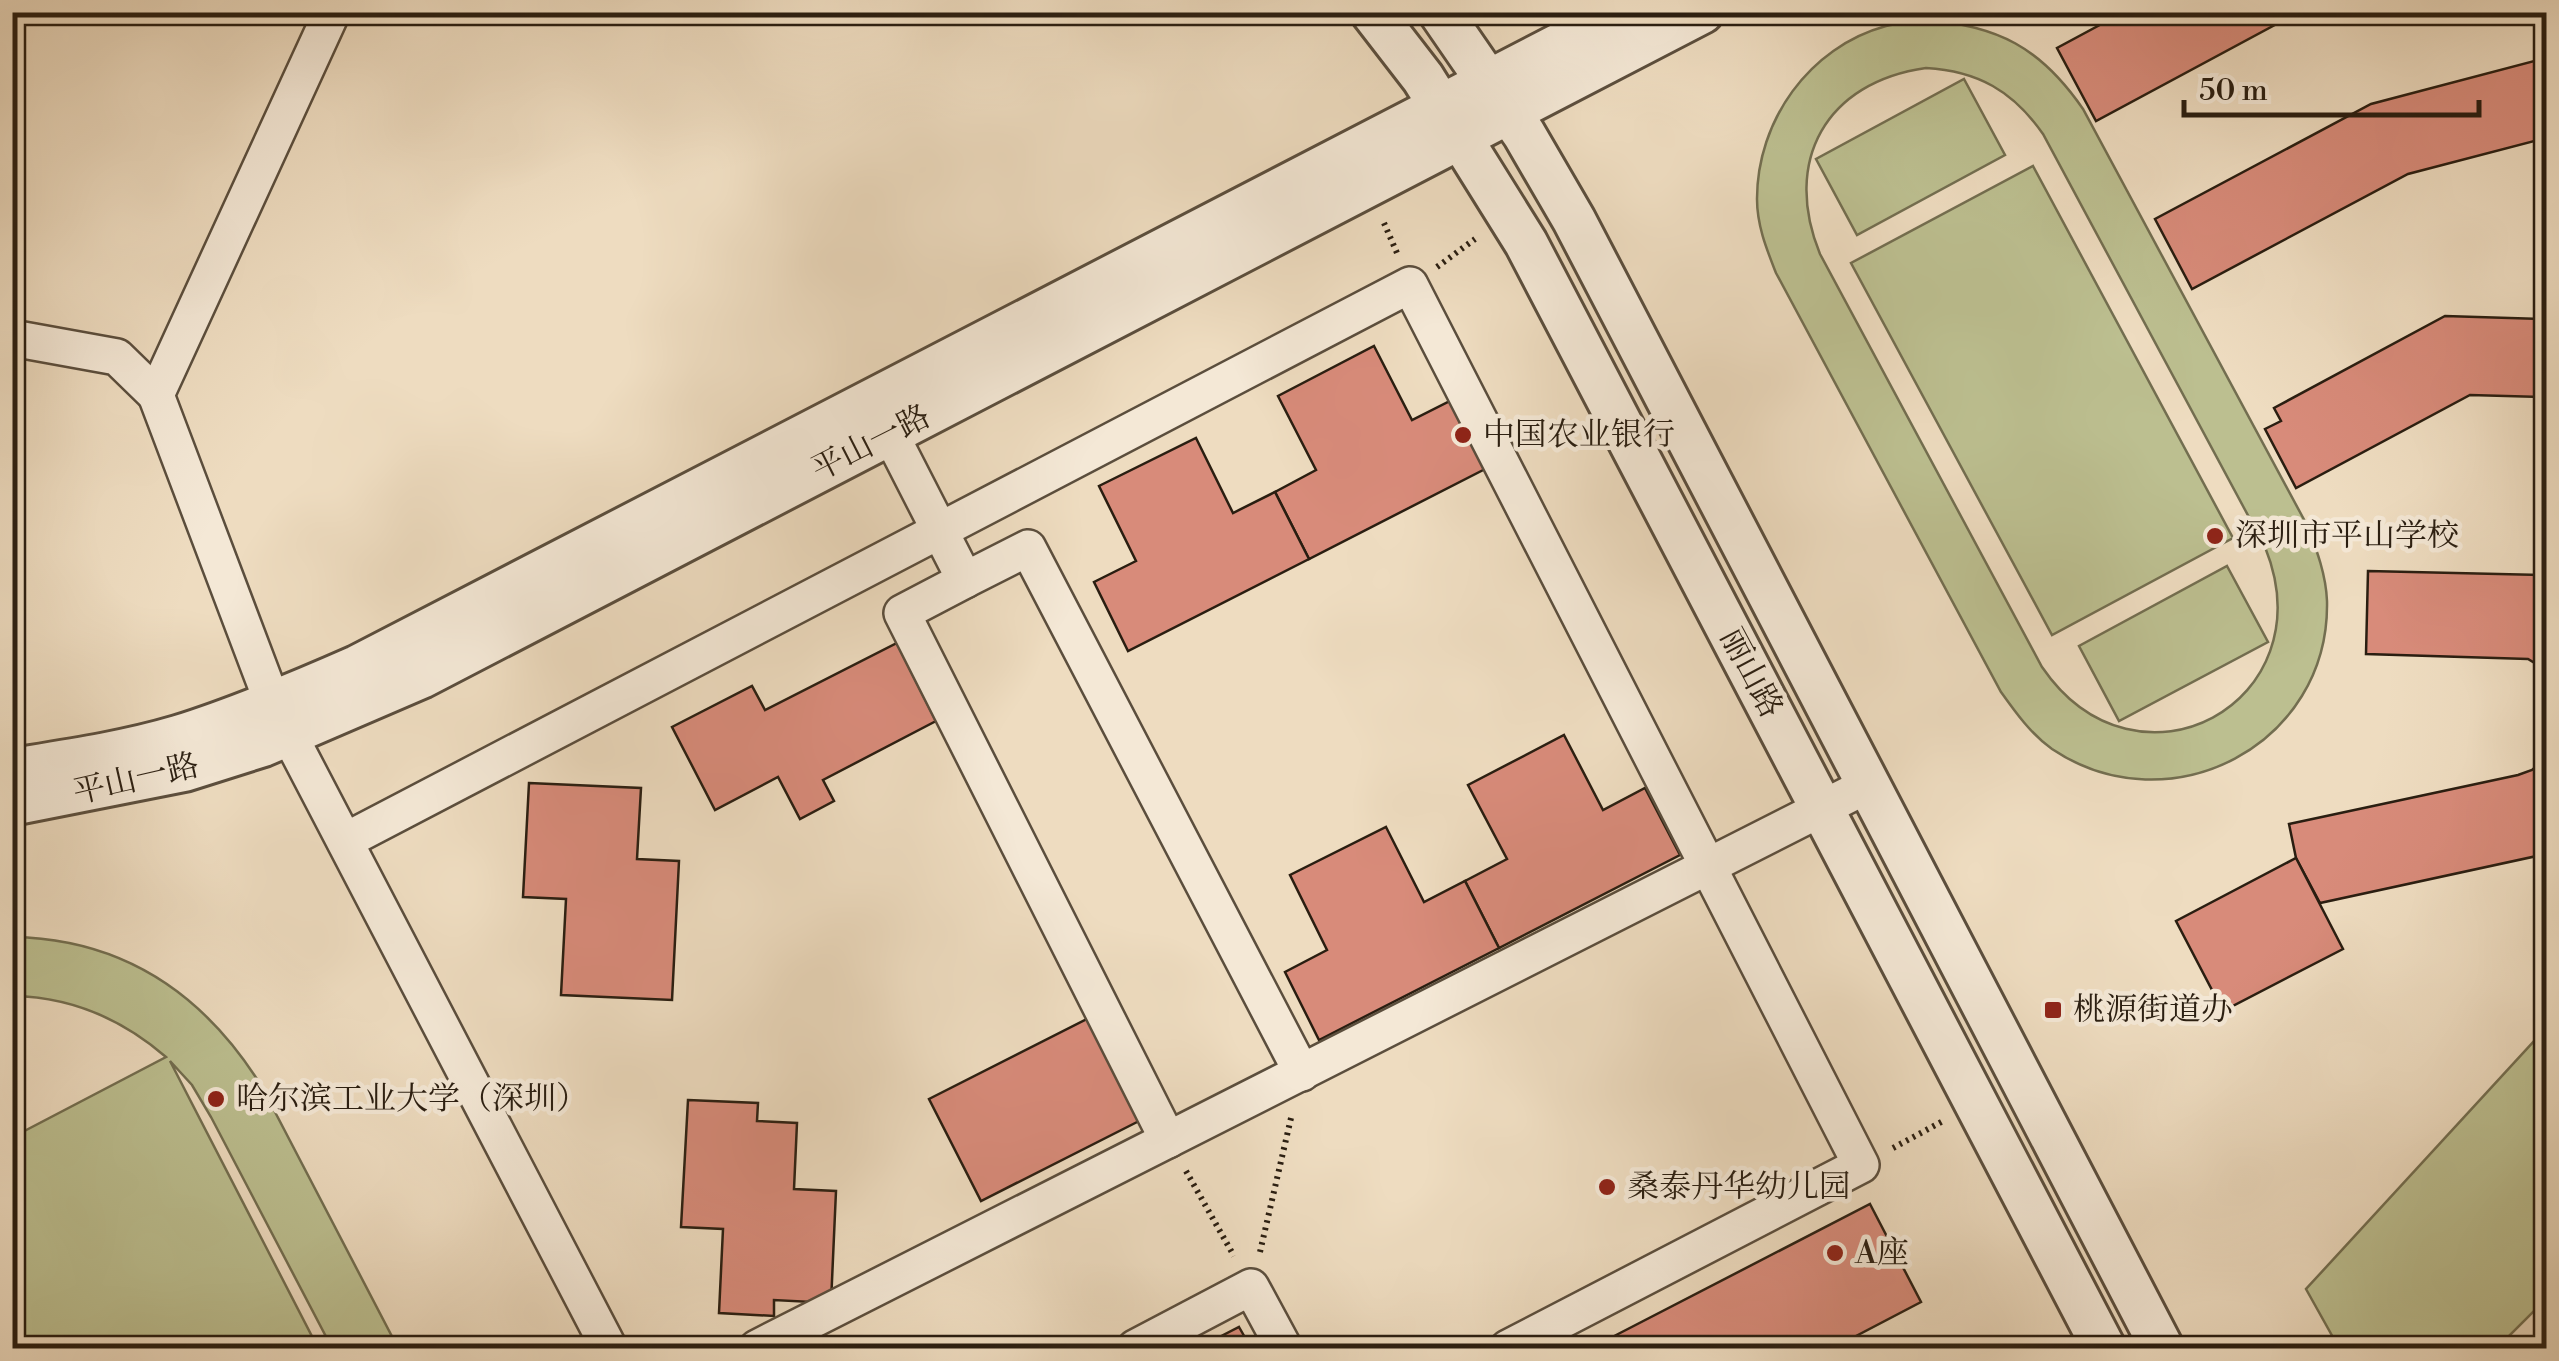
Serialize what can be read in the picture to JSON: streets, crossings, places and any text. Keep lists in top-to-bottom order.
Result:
{
  "streets": {
    "street": ["平山一路", "丽山路"]
  },
  "crossings": [
    ["平山一路", "丽山路"]
  ],
  "places": {
    "other": [
      "中国农业银行",
      "深圳市平山学校",
      "哈尔滨工业大学（深圳）",
      "桑泰丹华幼儿园",
      "A座"
    ],
    "transit": ["桃源街道办"]
  },
  "scale_bar": "50 m"
}
